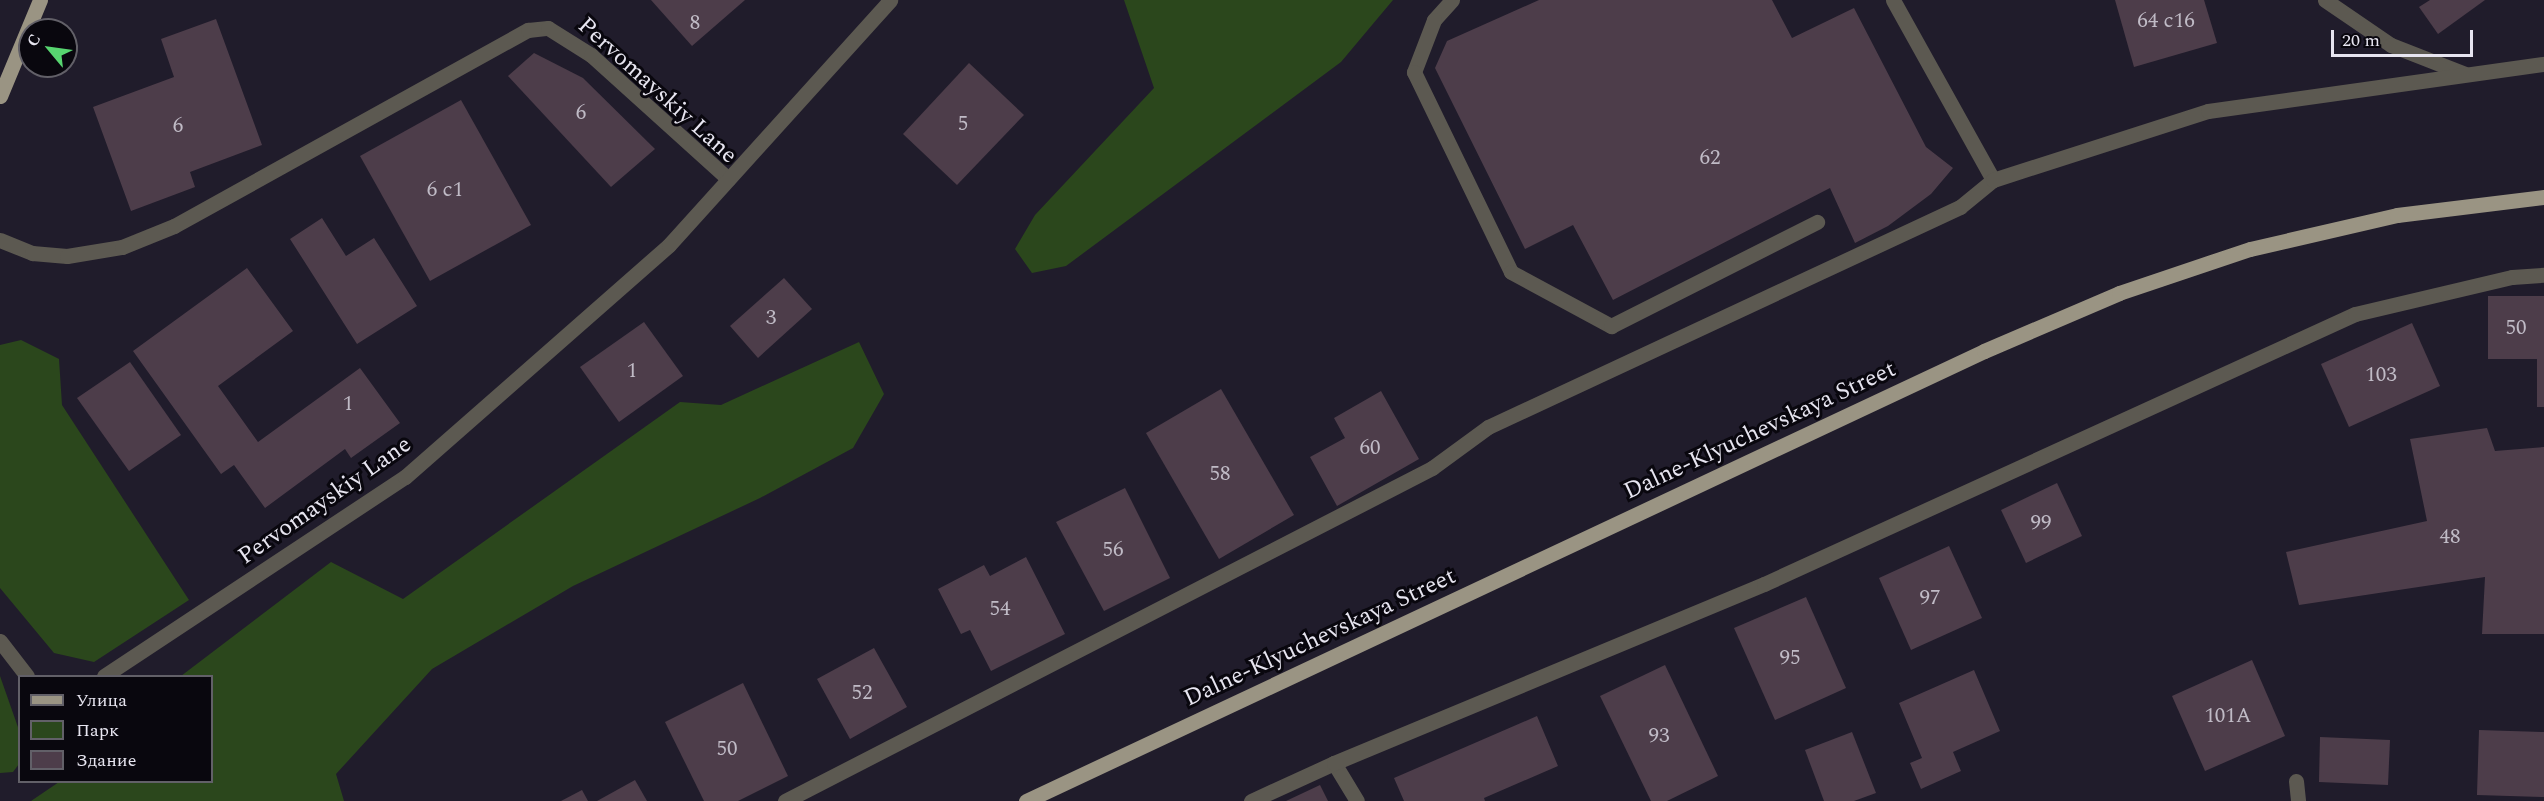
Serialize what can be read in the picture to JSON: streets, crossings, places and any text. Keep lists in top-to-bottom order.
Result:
{
  "streets": {
    "main road": ["Dalne-Klyuchevskaya Street"],
    "street": ["Pervomayskiy Lane"]
  },
  "house_numbers": [
    "64 с16",
    "8",
    "6",
    "5",
    "6",
    "62",
    "6 с1",
    "3",
    "50",
    "1",
    "103",
    "1",
    "60",
    "58",
    "99",
    "48",
    "56",
    "97",
    "54",
    "95",
    "52",
    "101А",
    "93",
    "50"
  ],
  "legend": ["Улица", "Парк", "Здание"],
  "scale_bar": "20 m",
  "north": "top left"
}
